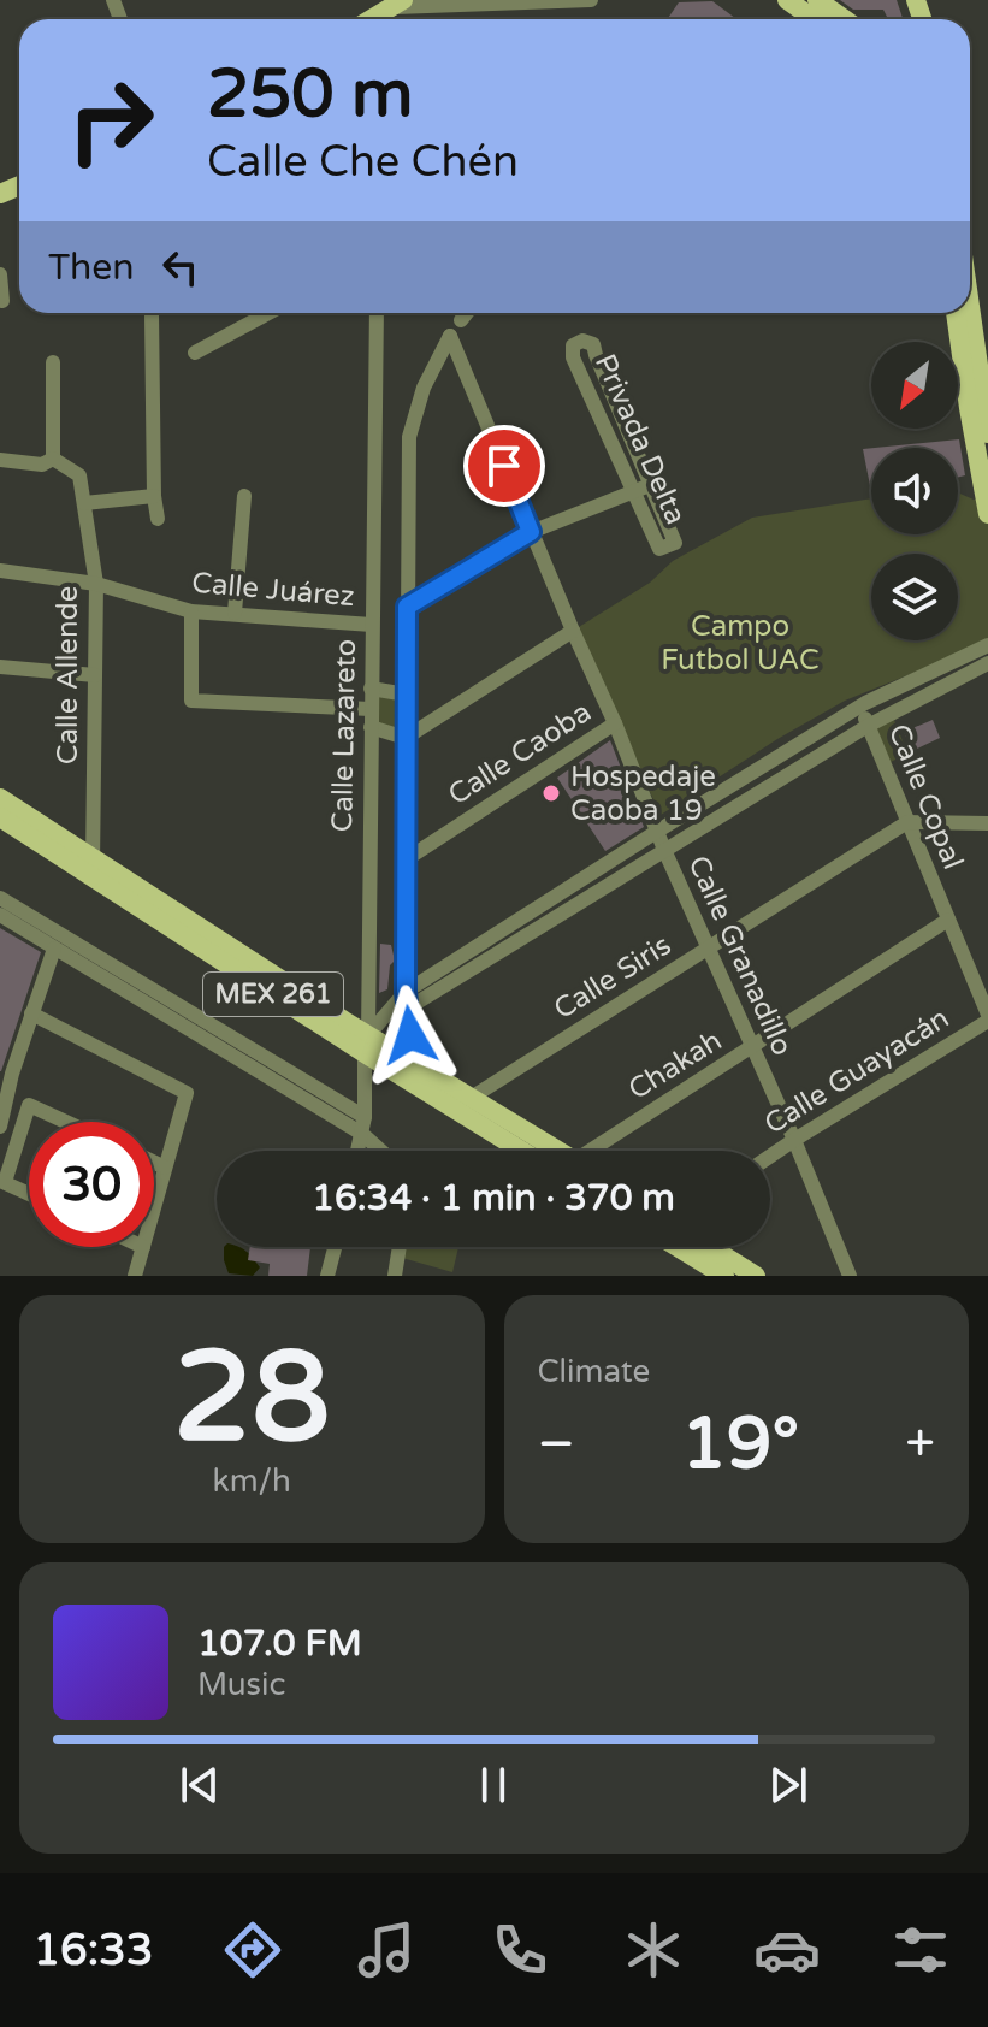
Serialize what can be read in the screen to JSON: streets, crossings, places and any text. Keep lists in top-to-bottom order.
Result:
{
  "streets": {
    "main road": ["MEX 261"],
    "street": [
      "Privada Delta",
      "Calle Juárez",
      "Calle Allende",
      "Calle Lazareto",
      "Calle Caoba",
      "Calle Copal",
      "Calle Granadillo",
      "Calle Siris",
      "Chakah",
      "Calle Guayacán"
    ]
  },
  "crossings": [
    ["Calle Juárez", "Calle Allende"],
    ["Calle Juárez", "Calle Lazareto"],
    ["Calle Allende", "MEX 261"],
    ["Calle Lazareto", "MEX 261"],
    ["Calle Caoba", "Calle Granadillo"],
    ["Calle Copal", "Calle Siris"],
    ["Calle Copal", "Chakah"],
    ["Calle Copal", "Calle Guayacán"],
    ["Calle Granadillo", "Calle Siris"],
    ["Calle Granadillo", "Chakah"],
    ["Calle Granadillo", "Calle Guayacán"],
    ["Calle Siris", "MEX 261"]
  ],
  "parks": ["Campo Futbol UAC"],
  "places": ["Hospedaje Caoba 19"],
  "north": "bottom left",
  "page": {
    "turn": ["250 m", "Calle Che Chén"],
    "then": "Then",
    "limit": "30",
    "trip": "16:34 · 1 min · 370 m",
    "tile": [
      ["28", "km/h"],
      "Climate"
    ],
    "heat": ["−", "19°", "+"],
    "song": ["107.0 FM", "Music"],
    "tabs": "16:33"
  }
}
